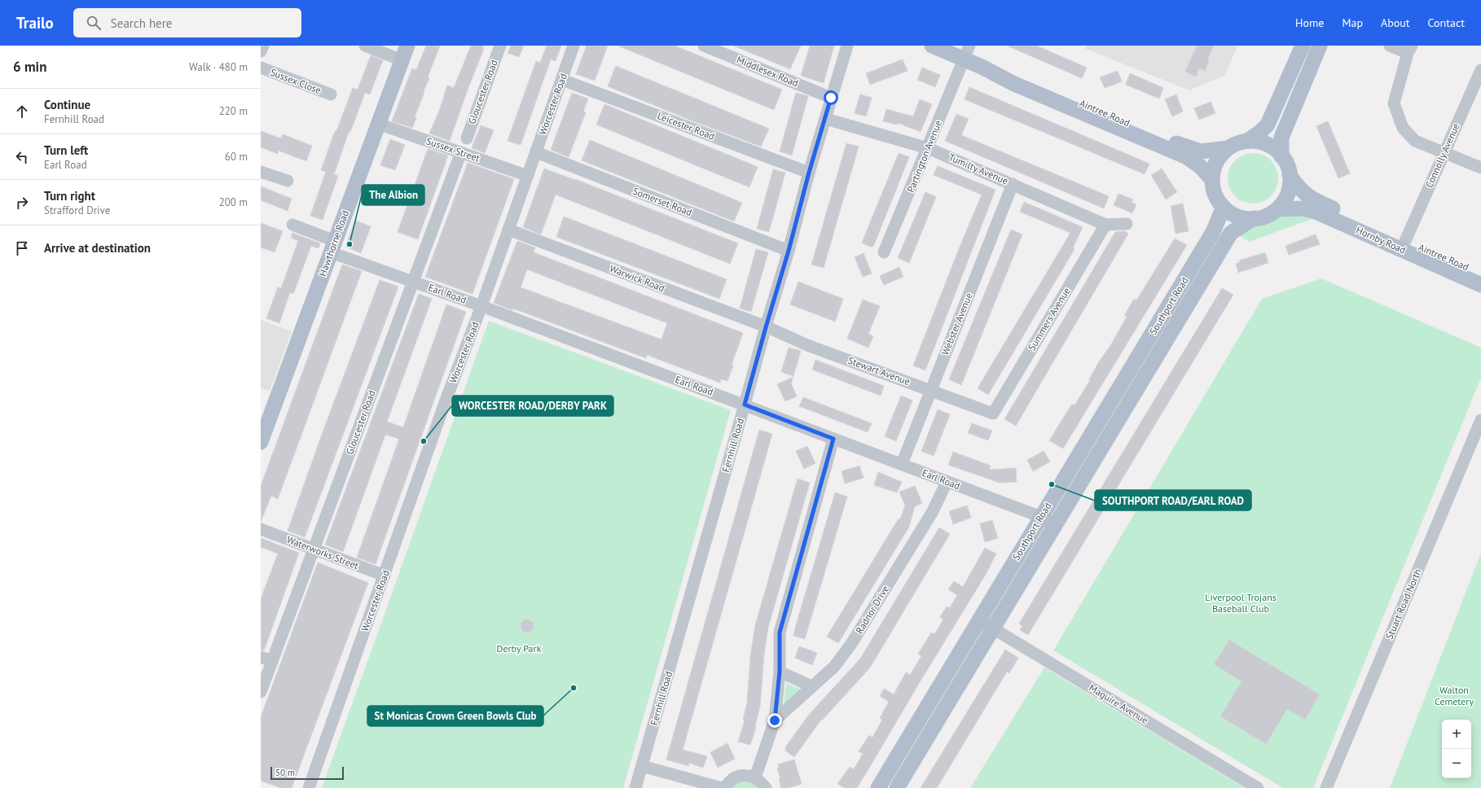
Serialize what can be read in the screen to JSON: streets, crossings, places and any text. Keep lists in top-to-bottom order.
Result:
{
  "streets": {
    "main road": [
      "Aintree Road",
      "Hornby Road",
      "Hawthorne Road",
      "Southport Road"
    ],
    "street": [
      "Middlesex Road",
      "Sussex Close",
      "Gloucester Road",
      "Worcester Road",
      "Leicester Road",
      "Sussex Street",
      "Connolly Avenue",
      "Partington Avenue",
      "Tumilty Avenue",
      "Somerset Road",
      "Warwick Road",
      "Earl Road",
      "Summers Avenue",
      "Webster Avenue",
      "Stewart Avenue",
      "Fernhill Road",
      "Waterworks Street",
      "Stuart Road North",
      "Radnor Drive",
      "Maguire Avenue"
    ]
  },
  "crossings": [
    ["Middlesex Road", "Fernhill Road"],
    ["Gloucester Road", "Sussex Street"],
    ["Gloucester Road", "Earl Road"],
    ["Gloucester Road", "Waterworks Street"],
    ["Worcester Road", "Leicester Road"],
    ["Worcester Road", "Sussex Street"],
    ["Worcester Road", "Somerset Road"],
    ["Worcester Road", "Warwick Road"],
    ["Worcester Road", "Earl Road"],
    ["Worcester Road", "Waterworks Street"],
    ["Aintree Road", "Connolly Avenue"],
    ["Aintree Road", "Partington Avenue"],
    ["Aintree Road", "Hornby Road"],
    ["Aintree Road", "Southport Road"],
    ["Leicester Road", "Fernhill Road"],
    ["Sussex Street", "Hawthorne Road"],
    ["Partington Avenue", "Tumilty Avenue"],
    ["Tumilty Avenue", "Summers Avenue"],
    ["Tumilty Avenue", "Webster Avenue"],
    ["Tumilty Avenue", "Fernhill Road"],
    ["Somerset Road", "Fernhill Road"],
    ["Hornby Road", "Southport Road"],
    ["Hawthorne Road", "Earl Road"],
    ["Warwick Road", "Stewart Avenue"],
    ["Warwick Road", "Fernhill Road"],
    ["Earl Road", "Southport Road"],
    ["Earl Road", "Webster Avenue"],
    ["Earl Road", "Fernhill Road"],
    ["Earl Road", "Radnor Drive"],
    ["Southport Road", "Maguire Avenue"],
    ["Summers Avenue", "Stewart Avenue"],
    ["Webster Avenue", "Stewart Avenue"],
    ["Stewart Avenue", "Fernhill Road"]
  ],
  "parks": ["Liverpool Trojans Baseball Club", "Derby Park", "Walton Cemetery"],
  "places": [
    "The Albion",
    "WORCESTER ROAD/DERBY PARK",
    "SOUTHPORT ROAD/EARL ROAD",
    "St Monicas Crown Green Bowls Club"
  ],
  "scale_bar": "50 m",
  "page": {
    "header": "Trailo",
    "search": "Search here",
    "nav": [
      "Home",
      "Map",
      "About",
      "Contact"
    ],
    "heading": ["6 min", "Walk · 480 m"],
    "list": [
      ["Continue", "Fernhill Road", "220 m"],
      ["Turn left", "Earl Road", "60 m"],
      ["Turn right", "Strafford Drive", "200 m"],
      "Arrive at destination"
    ],
    "map_buttons": ["+", "−"],
    "scale": "50 m"
  }
}
